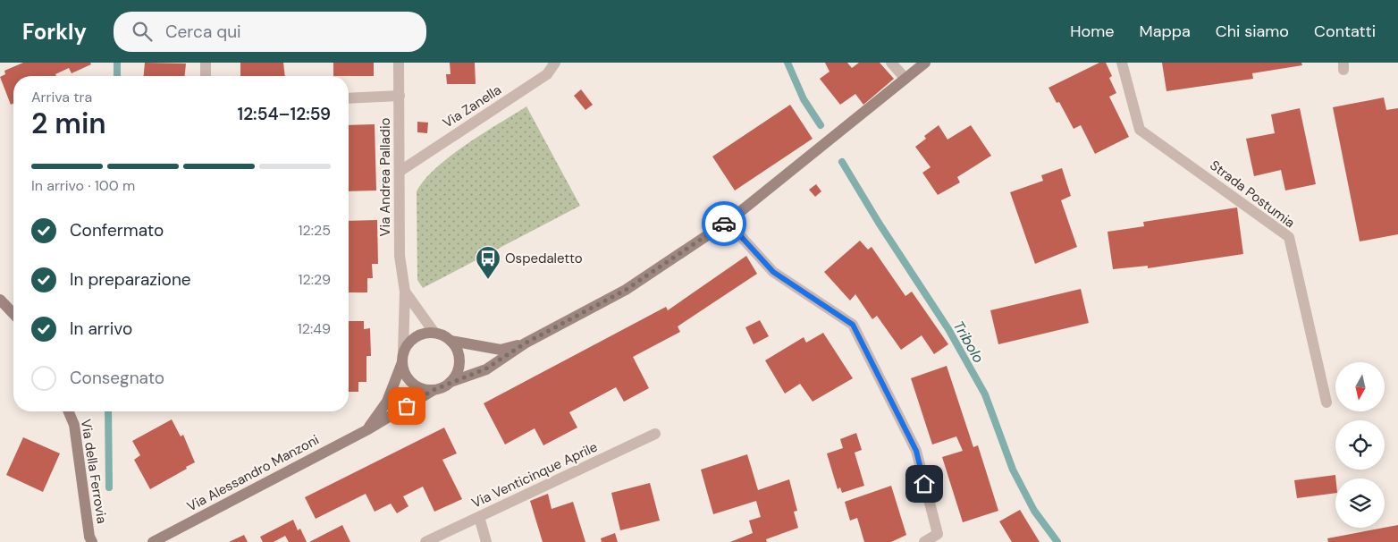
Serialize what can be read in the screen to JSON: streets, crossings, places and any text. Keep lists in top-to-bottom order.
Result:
{
  "streets": {
    "street": [
      "Via Zanella",
      "Via Andrea Palladio",
      "Strada Postumia",
      "Via della Ferrovia",
      "Via Alessandro Manzoni",
      "Via Venticinque Aprile"
    ]
  },
  "crossings": [
    ["Via Zanella", "Via Andrea Palladio"],
    ["Via Andrea Palladio", "Via Alessandro Manzoni"]
  ],
  "water": ["Tribolo"],
  "places": {
    "bus stop": ["Ospedaletto"]
  },
  "north": "bottom",
  "page": {
    "header": "Forkly",
    "search": "Cerca qui",
    "nav": [
      "Home",
      "Mappa",
      "Chi siamo",
      "Contatti"
    ],
    "heading": ["2 min", "Arriva tra", "12:54–12:59"],
    "bar": "In arrivo · 100 m",
    "list": [
      ["Confermato", "12:25"],
      ["In preparazione", "12:29"],
      ["In arrivo", "12:49"],
      "Consegnato"
    ]
  }
}
